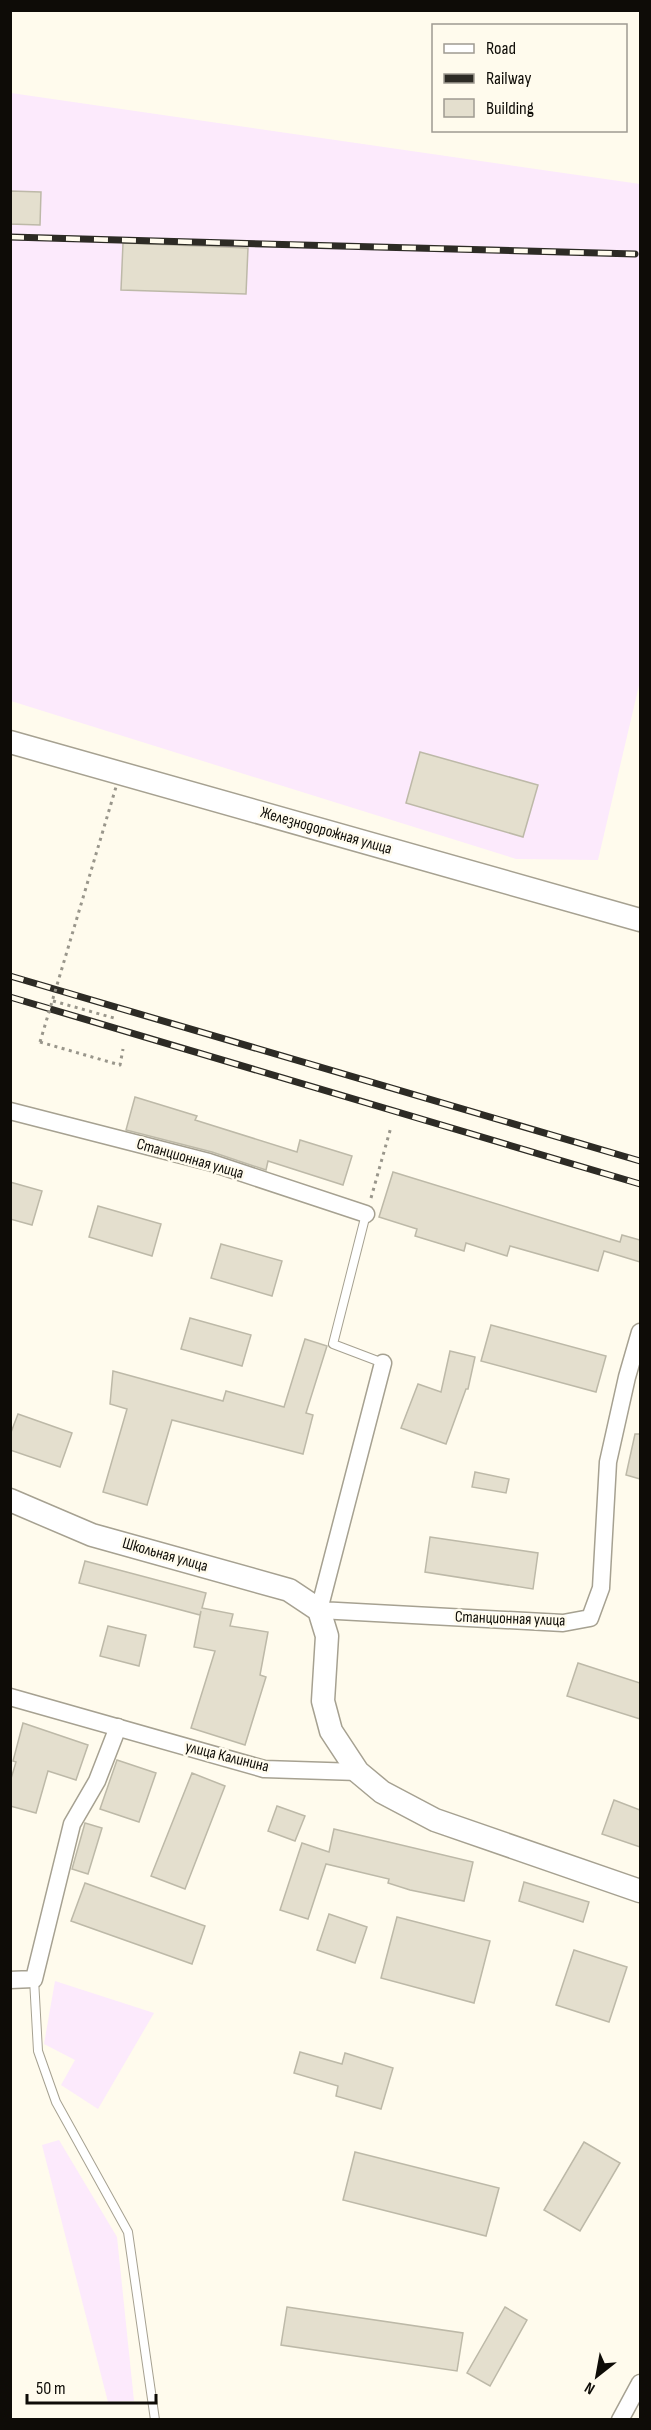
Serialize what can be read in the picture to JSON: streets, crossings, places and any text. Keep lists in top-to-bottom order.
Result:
{
  "streets": {
    "main road": ["Железнодорожная улица", "Школьная улица"],
    "street": ["Станционная улица", "улица Калинина"]
  },
  "crossings": [
    ["Станционная улица", "Школьная улица"]
  ],
  "legend": ["Road", "Railway", "Building"],
  "scale_bar": "50 m",
  "north": "bottom left"
}
